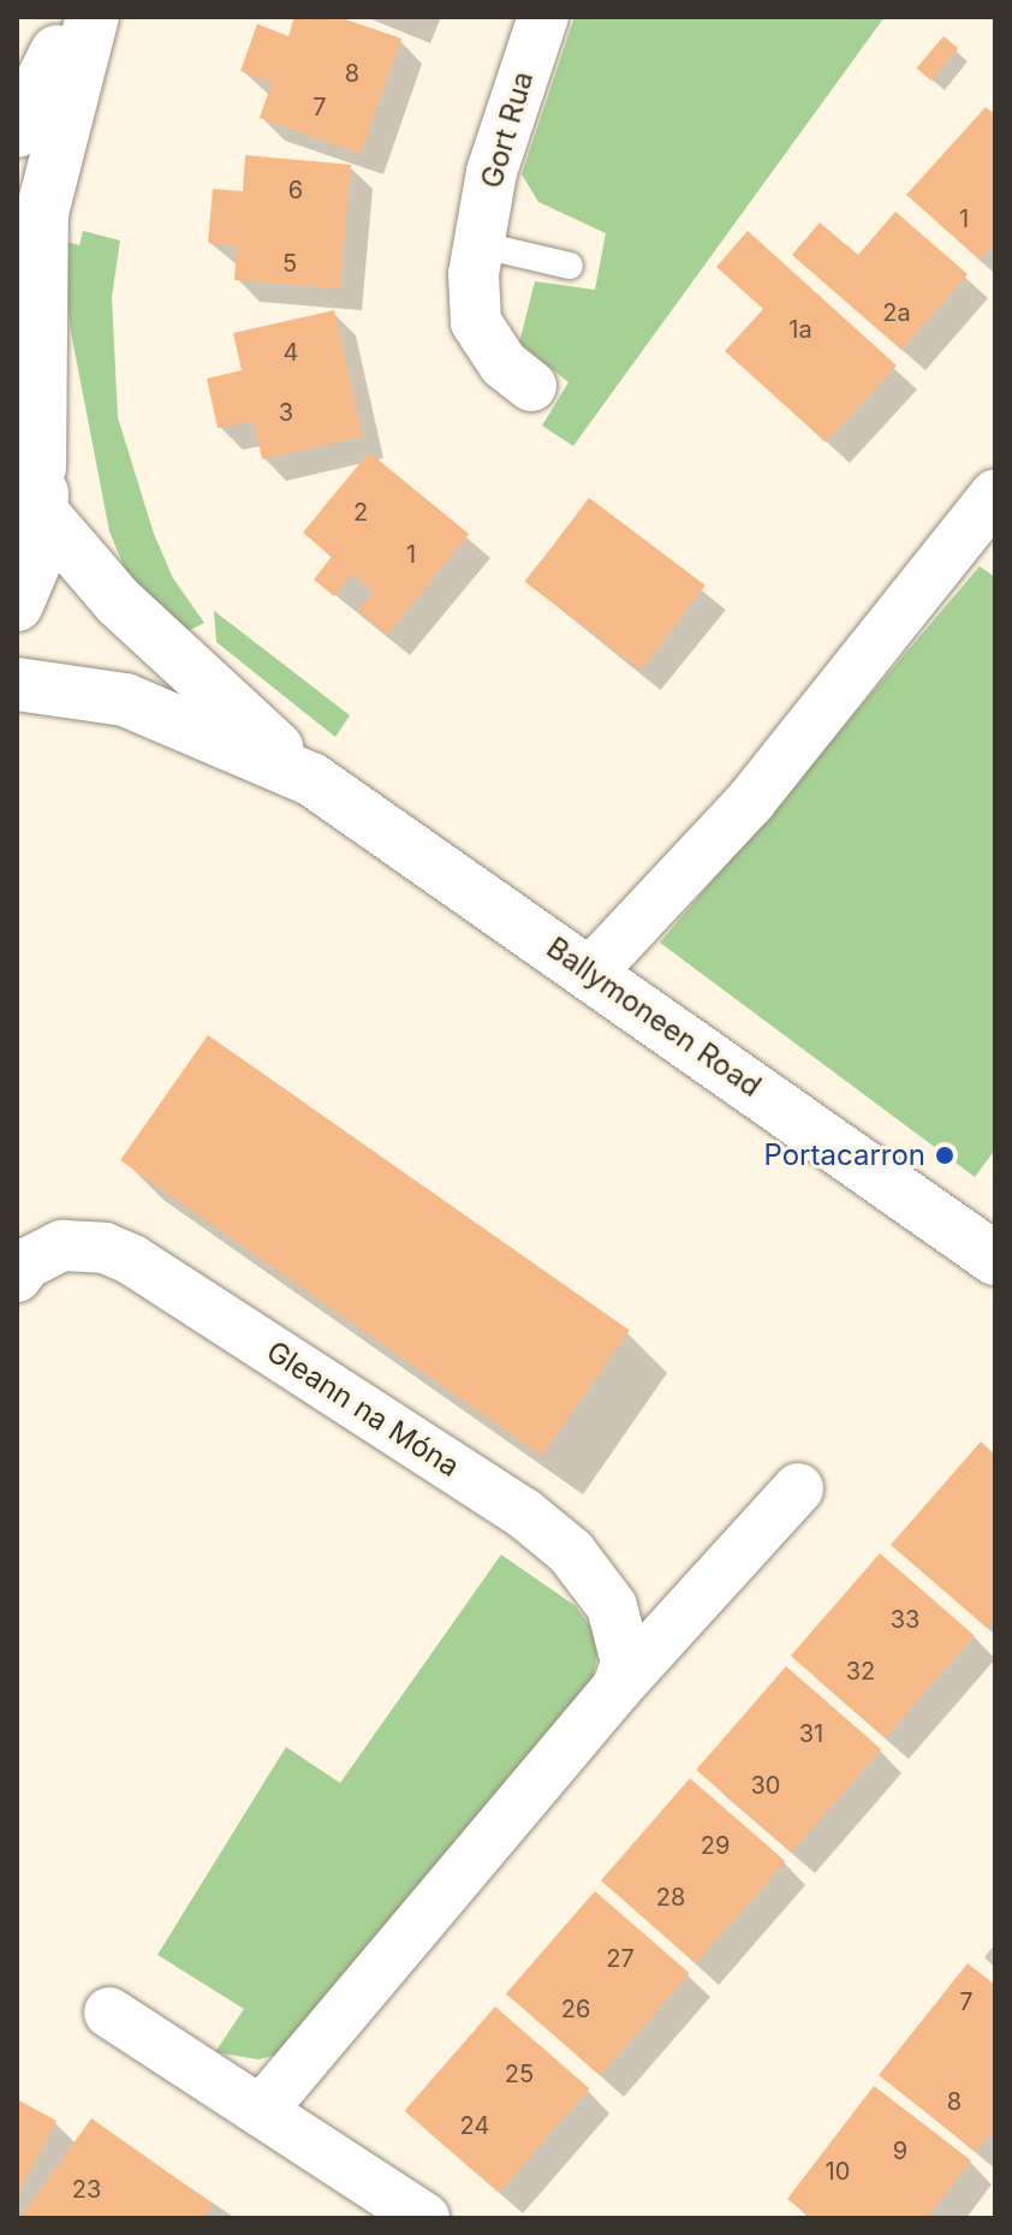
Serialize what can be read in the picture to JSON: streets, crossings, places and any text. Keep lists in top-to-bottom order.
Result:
{
  "streets": {
    "street": ["Gort Rua", "Ballymoneen Road", "Gleann na Móna"]
  },
  "places": ["Portacarron"],
  "house_numbers": [
    "8",
    "7",
    "6",
    "1",
    "5",
    "2a",
    "1a",
    "4",
    "3",
    "2",
    "1",
    "33",
    "32",
    "31",
    "30",
    "29",
    "28",
    "27",
    "7",
    "26",
    "25",
    "8",
    "24",
    "9",
    "10",
    "23"
  ]
}
